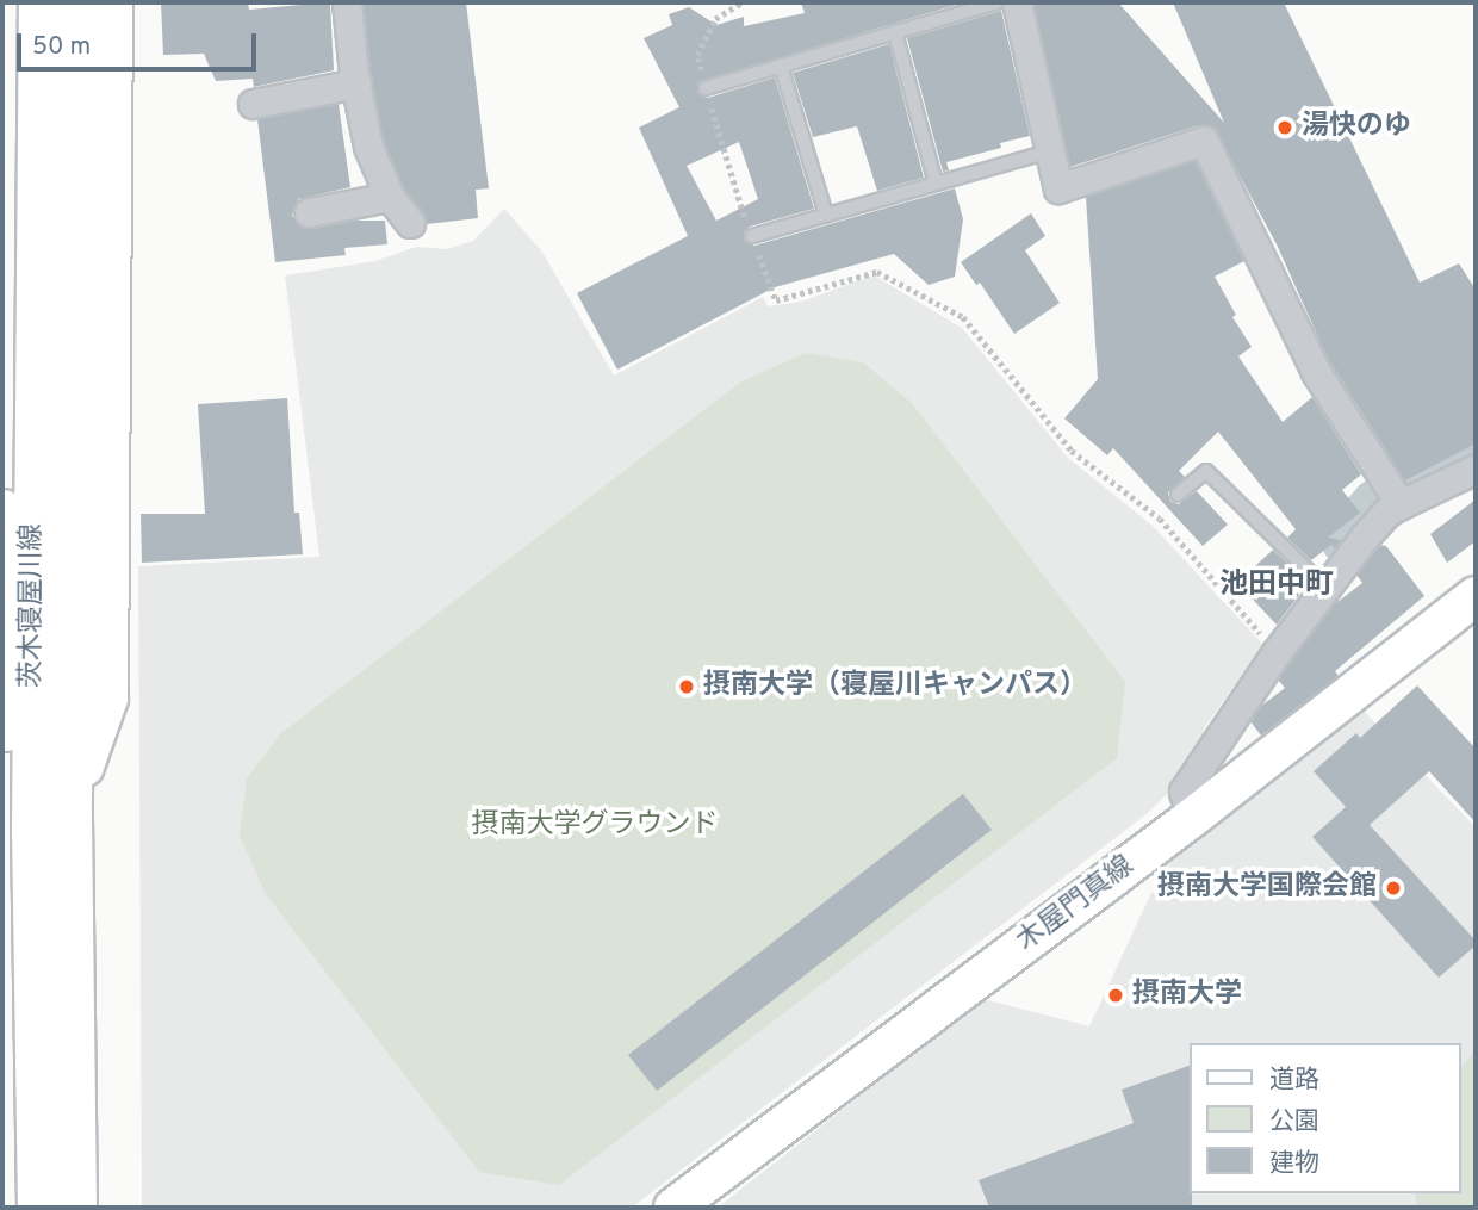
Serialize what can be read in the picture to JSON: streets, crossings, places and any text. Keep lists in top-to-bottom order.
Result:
{
  "streets": {
    "main road": ["茨木寝屋川線", "木屋門真線"]
  },
  "districts": ["池田中町"],
  "parks": ["摂南大学グラウンド"],
  "places": [
    "湯快のゆ",
    "摂南大学（寝屋川キャンパス）",
    "摂南大学国際会館",
    "摂南大学"
  ],
  "legend": ["道路", "公園", "建物"],
  "scale_bar": "50 m"
}
